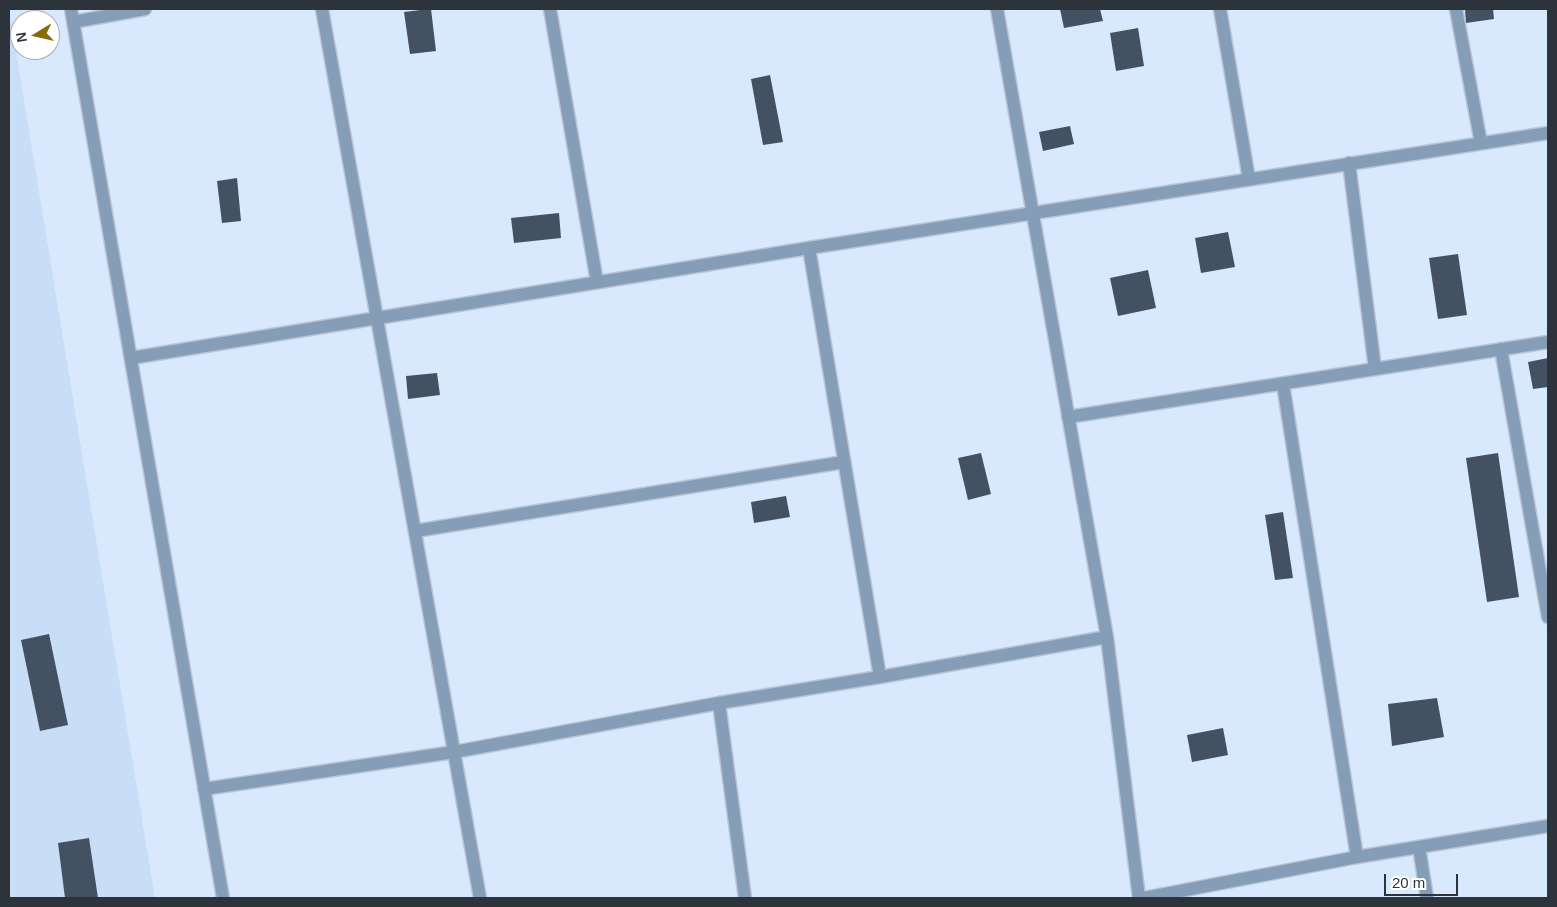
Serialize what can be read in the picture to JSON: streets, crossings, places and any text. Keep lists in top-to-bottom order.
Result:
{
  "scale_bar": "20 m",
  "north": "left"
}
